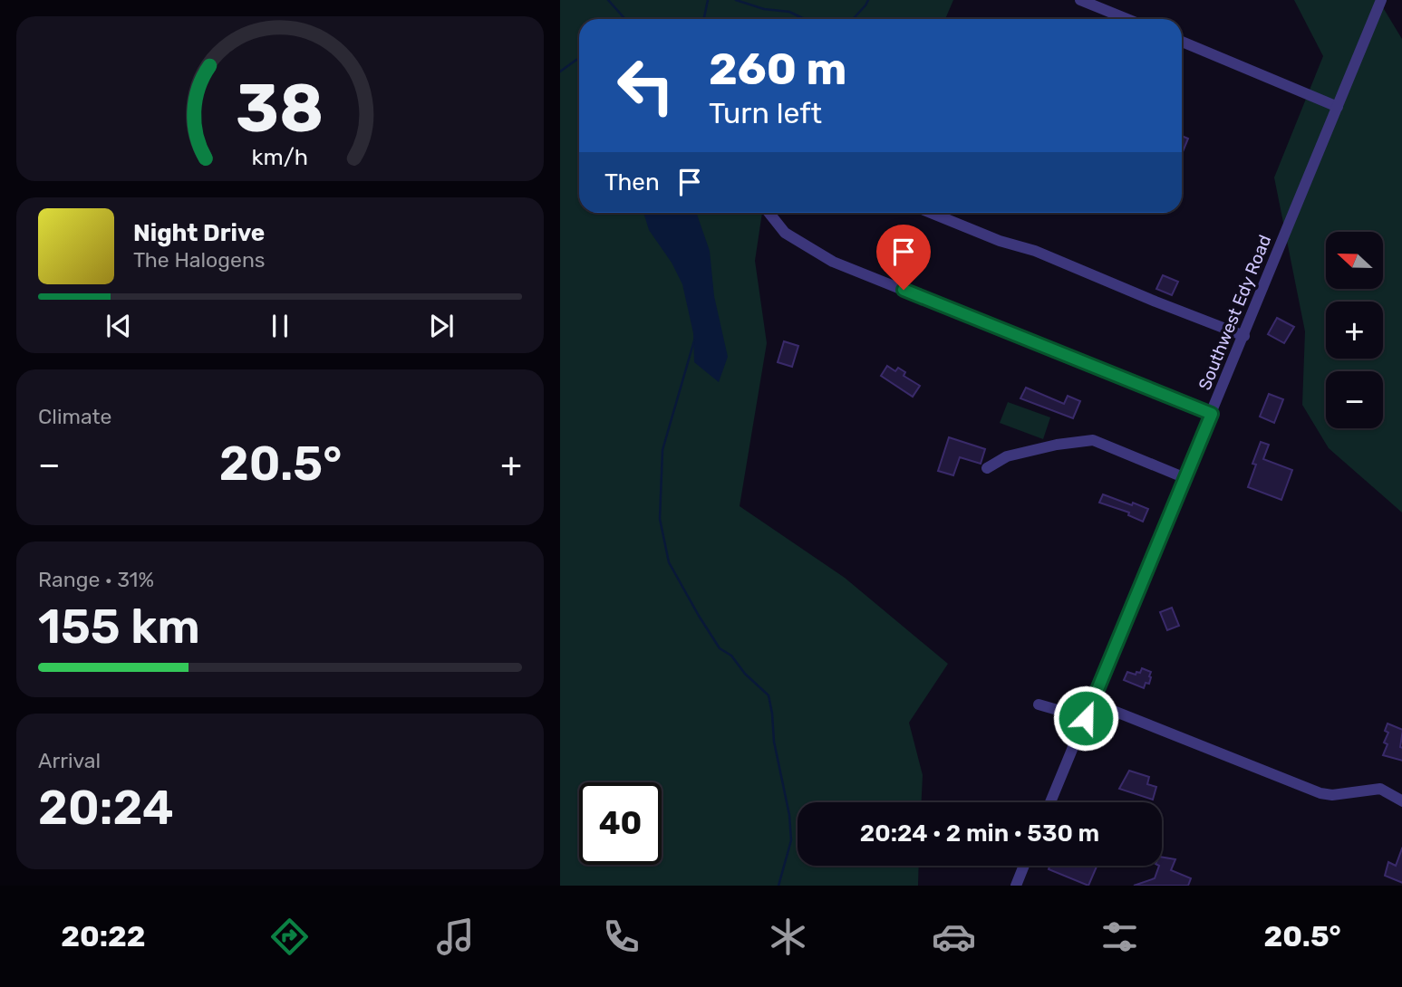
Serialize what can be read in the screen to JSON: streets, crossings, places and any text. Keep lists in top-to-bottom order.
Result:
{
  "streets": {
    "street": ["Southwest Edy Road"]
  },
  "north": "left",
  "page": {
    "turn": ["260 m", "Turn left"],
    "then": "Then",
    "song": ["Night Drive", "The Halogens"],
    "map_buttons": ["+", "−"],
    "tile": [
      "Climate",
      ["Range · 31%", "155 km"],
      ["Arrival", "20:24"]
    ],
    "heat": ["−", "20.5°", "+"],
    "limit": "40",
    "trip": "20:24 · 2 min · 530 m",
    "tabs": ["20:22", "20.5°"],
    "gauge": ["38", "km/h"]
  }
}
